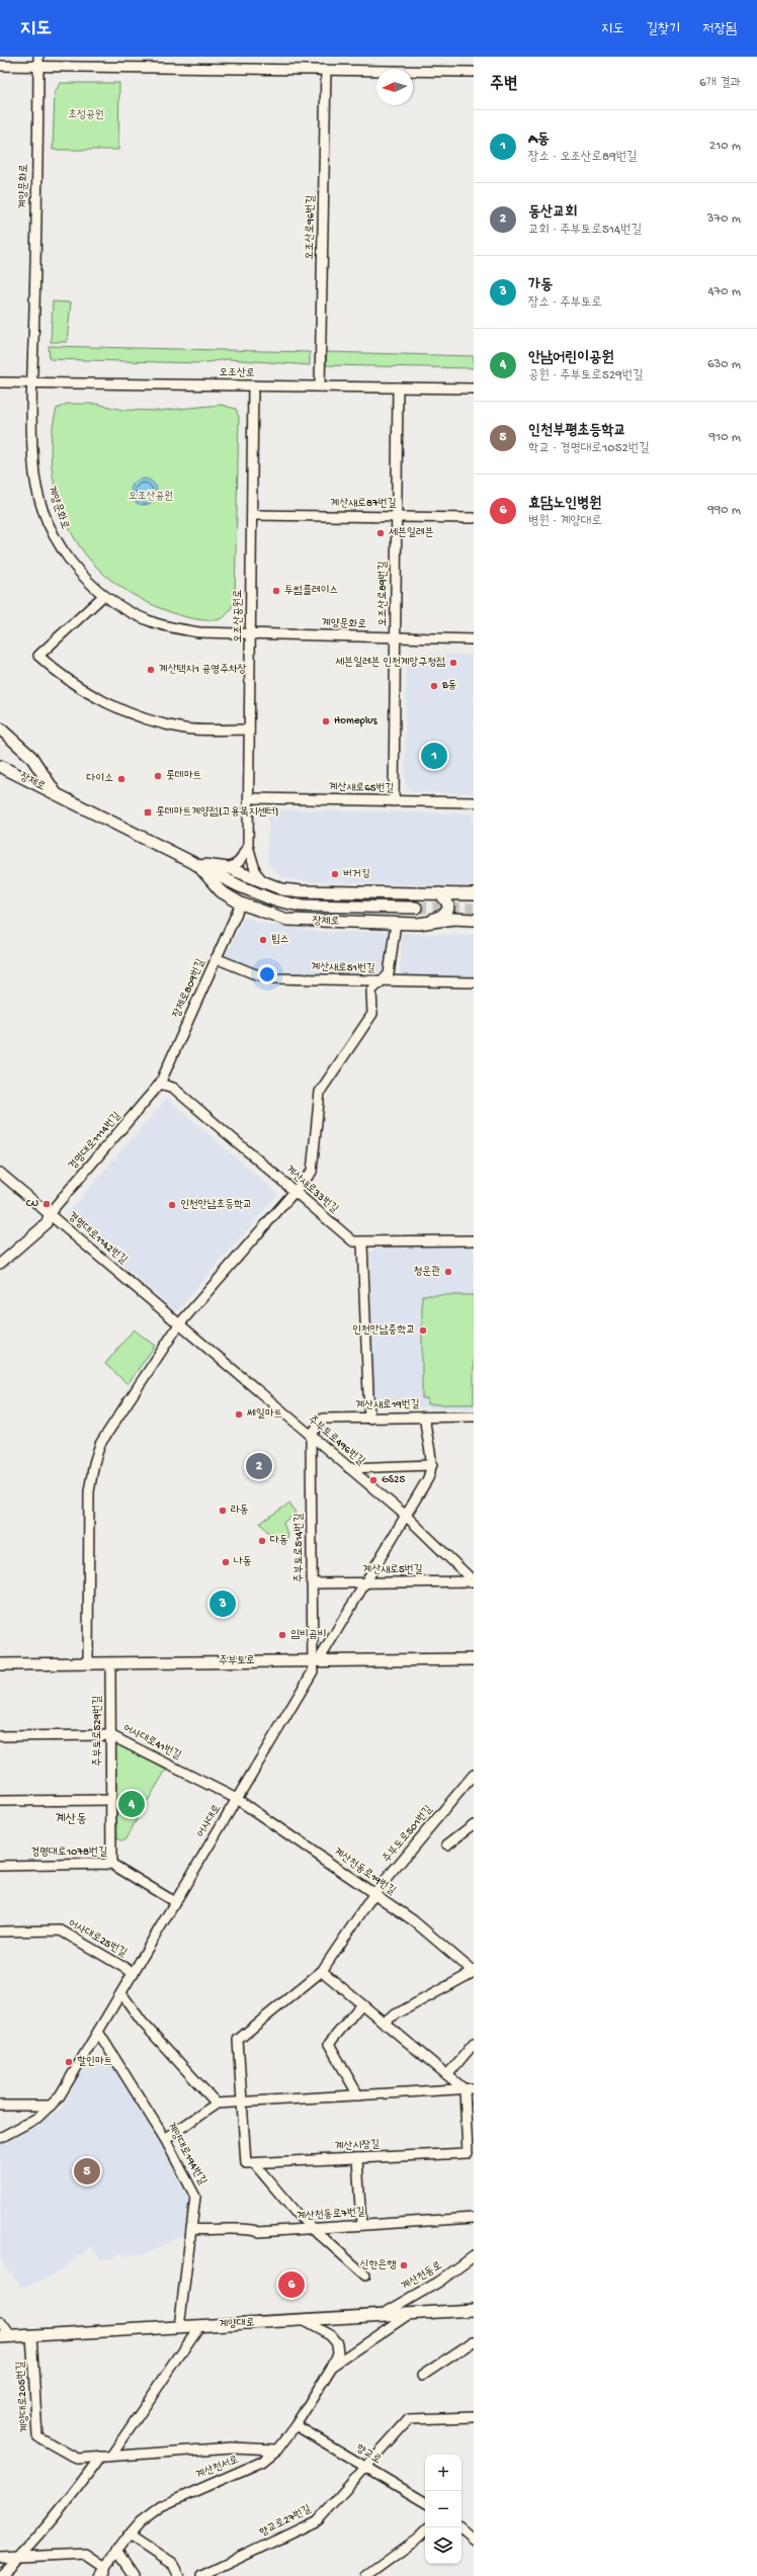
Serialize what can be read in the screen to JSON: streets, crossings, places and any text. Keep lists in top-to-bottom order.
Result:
{
  "streets": {
    "main road": ["장제로", "주부토로", "계양대로"],
    "street": [
      "계양문화로",
      "오조산로96번길",
      "오조산로",
      "계산새로87번길",
      "오조산로89번길",
      "오조산공원로",
      "계산새로65번길",
      "계산새로51번길",
      "장제로809번길",
      "경명대로1114번길",
      "계산새로33번길",
      "경명대로1142번길",
      "계산새로19번길",
      "주부토로496번길",
      "주부토로514번길",
      "계산새로5번길",
      "주부토로529번길",
      "어사대로41번길",
      "어사대로",
      "주부토로501번길",
      "경명대로1078번길",
      "계산천동로19번길",
      "어사대로25번길",
      "계산시장길",
      "계양대로194번길",
      "계산천동로7번길",
      "계산천동로",
      "계양대로205번길",
      "향교로",
      "계산천서로",
      "향교로27번길"
    ]
  },
  "crossings": [
    ["계양문화로", "오조산로"],
    ["계양문화로", "오조산로89번길"],
    ["계양문화로", "오조산공원로"],
    ["오조산로96번길", "오조산로"],
    ["오조산로", "오조산로89번길"],
    ["오조산로", "오조산공원로"],
    ["계산새로87번길", "오조산로89번길"],
    ["계산새로87번길", "오조산공원로"],
    ["오조산로89번길", "계산새로65번길"],
    ["오조산공원로", "계산새로65번길"],
    ["장제로", "장제로809번길"],
    ["계산새로51번길", "장제로809번길"],
    ["장제로809번길", "경명대로1114번길"],
    ["장제로809번길", "계산새로33번길"],
    ["경명대로1114번길", "계산새로33번길"],
    ["경명대로1114번길", "경명대로1142번길"],
    ["경명대로1142번길", "주부토로496번길"],
    ["계산새로19번길", "주부토로496번길"],
    ["계산새로19번길", "주부토로514번길"],
    ["주부토로496번길", "주부토로514번길"],
    ["주부토로496번길", "계산새로5번길"],
    ["주부토로514번길", "계산새로5번길"],
    ["주부토로514번길", "주부토로"],
    ["주부토로514번길", "어사대로"],
    ["주부토로", "주부토로529번길"],
    ["주부토로", "어사대로"],
    ["주부토로529번길", "어사대로41번길"],
    ["주부토로529번길", "경명대로1078번길"],
    ["어사대로41번길", "어사대로"],
    ["어사대로41번길", "계산천동로19번길"],
    ["어사대로", "경명대로1078번길"],
    ["어사대로", "계산천동로19번길"],
    ["어사대로", "어사대로25번길"],
    ["어사대로", "계양대로194번길"],
    ["주부토로501번길", "계산천동로19번길"],
    ["계양대로194번길", "계산천동로7번길"],
    ["계양대로194번길", "계양대로"],
    ["계산천동로", "계양대로"],
    ["계양대로", "계양대로205번길"],
    ["계양대로", "계산천서로"],
    ["계양대로205번길", "계산천서로"],
    ["향교로", "계산천서로"],
    ["향교로", "향교로27번길"]
  ],
  "districts": ["계산동"],
  "parks": ["초정공원", "오조산공원"],
  "places": {
    "other": [
      "세븐일레븐",
      "투썸플레이스",
      "세븐일레븐 인천계앙구청점",
      "계산택지1 공영주차장",
      "B동",
      "Homeplus",
      "롯데마트",
      "다이소",
      "버거킹",
      "빕스",
      "CU",
      "인천안남초등학교",
      "청운관",
      "인천안남중학교",
      "쎄일마트",
      "GS25",
      "라동",
      "다동",
      "나동",
      "임비곰비",
      "할인마트",
      "신한은행"
    ],
    "transit": ["롯데마트계양점(고용복지센터)"]
  },
  "north": "left",
  "page": {
    "header": "지도",
    "nav": ["지도", "길찾기", "저장됨"],
    "heading": ["주변", "6개 결과"],
    "list": [
      {
        "mark": "1",
        "name": "A동",
        "note": "장소 · 오조산로89번길",
        "value": "210 m"
      },
      {
        "mark": "2",
        "name": "동산교회",
        "note": "교회 · 주부토로514번길",
        "value": "370 m"
      },
      {
        "mark": "3",
        "name": "가동",
        "note": "장소 · 주부토로",
        "value": "470 m"
      },
      {
        "mark": "4",
        "name": "안남어린이공원",
        "note": "공원 · 주부토로529번길",
        "value": "630 m"
      },
      {
        "mark": "5",
        "name": "인천부평초등학교",
        "note": "학교 · 경명대로1052번길",
        "value": "910 m"
      },
      {
        "mark": "6",
        "name": "효담노인병원",
        "note": "병원 · 계양대로",
        "value": "990 m"
      }
    ],
    "pins": [
      "1",
      "2",
      "3",
      "4",
      "5",
      "6"
    ],
    "map_buttons": ["+", "−"]
  }
}
